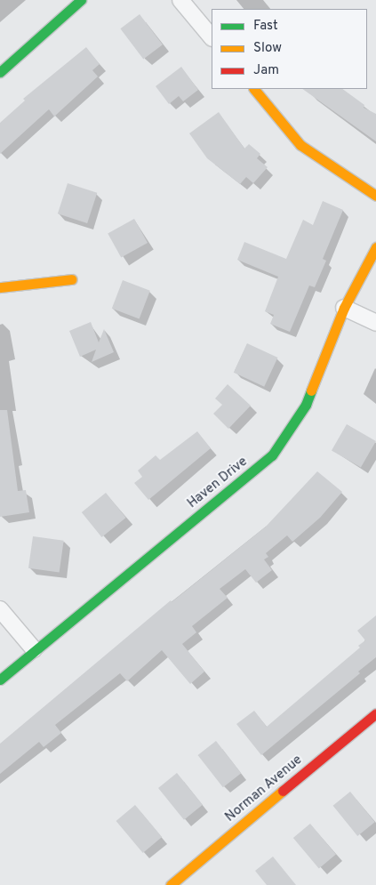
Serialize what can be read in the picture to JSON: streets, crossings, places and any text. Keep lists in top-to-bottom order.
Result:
{
  "streets": {
    "street": ["Haven Drive", "Norman Avenue"]
  },
  "legend": ["Fast", "Slow", "Jam"]
}
